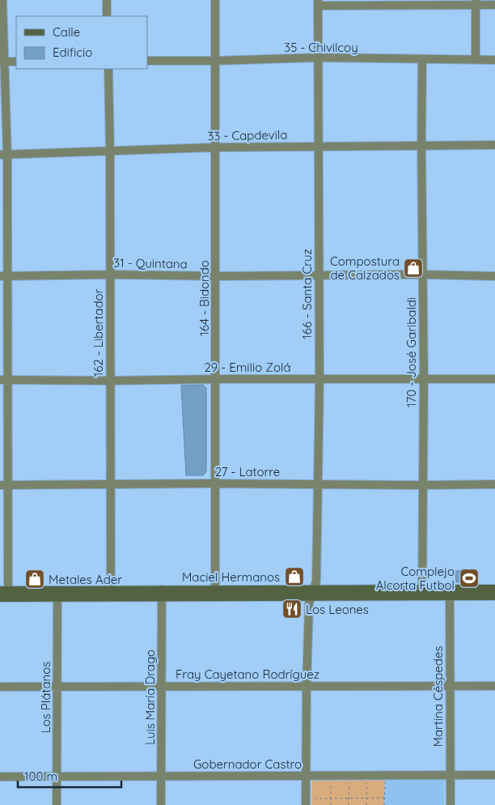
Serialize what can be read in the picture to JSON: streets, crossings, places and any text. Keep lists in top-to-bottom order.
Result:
{
  "streets": {
    "street": [
      "35 - Chivilcoy",
      "33 - Capdevila",
      "31 - Quintana",
      "166 - Santa Cruz",
      "164 - Bidondo",
      "162 - Libertador",
      "170 - José Garibaldi",
      "29 - Emilio Zolá",
      "27 - Latorre",
      "Fray Cayetano Rodríguez",
      "Martina Céspedes",
      "Los Plátanos",
      "Luis María Drago",
      "Gobernador Castro"
    ]
  },
  "crossings": [
    ["35 - Chivilcoy", "166 - Santa Cruz"],
    ["35 - Chivilcoy", "164 - Bidondo"],
    ["35 - Chivilcoy", "170 - José Garibaldi"],
    ["33 - Capdevila", "166 - Santa Cruz"],
    ["33 - Capdevila", "164 - Bidondo"],
    ["33 - Capdevila", "162 - Libertador"],
    ["33 - Capdevila", "170 - José Garibaldi"],
    ["31 - Quintana", "166 - Santa Cruz"],
    ["31 - Quintana", "164 - Bidondo"],
    ["31 - Quintana", "162 - Libertador"],
    ["31 - Quintana", "170 - José Garibaldi"],
    ["166 - Santa Cruz", "29 - Emilio Zolá"],
    ["166 - Santa Cruz", "27 - Latorre"],
    ["166 - Santa Cruz", "Fray Cayetano Rodríguez"],
    ["166 - Santa Cruz", "Gobernador Castro"],
    ["164 - Bidondo", "29 - Emilio Zolá"],
    ["164 - Bidondo", "27 - Latorre"],
    ["162 - Libertador", "29 - Emilio Zolá"],
    ["162 - Libertador", "27 - Latorre"],
    ["170 - José Garibaldi", "29 - Emilio Zolá"],
    ["170 - José Garibaldi", "27 - Latorre"],
    ["Fray Cayetano Rodríguez", "Martina Céspedes"],
    ["Fray Cayetano Rodríguez", "Los Plátanos"],
    ["Fray Cayetano Rodríguez", "Luis María Drago"],
    ["Martina Céspedes", "Gobernador Castro"],
    ["Los Plátanos", "Gobernador Castro"],
    ["Luis María Drago", "Gobernador Castro"]
  ],
  "places": {
    "shop": ["Compostura de Calzados", "Maciel Hermanos", "Metales Ader"],
    "sports": ["Complejo Alcorta Futbol"],
    "restaurant": ["Los Leones"]
  },
  "legend": ["Calle", "Edificio"],
  "scale_bar": "100 m"
}
